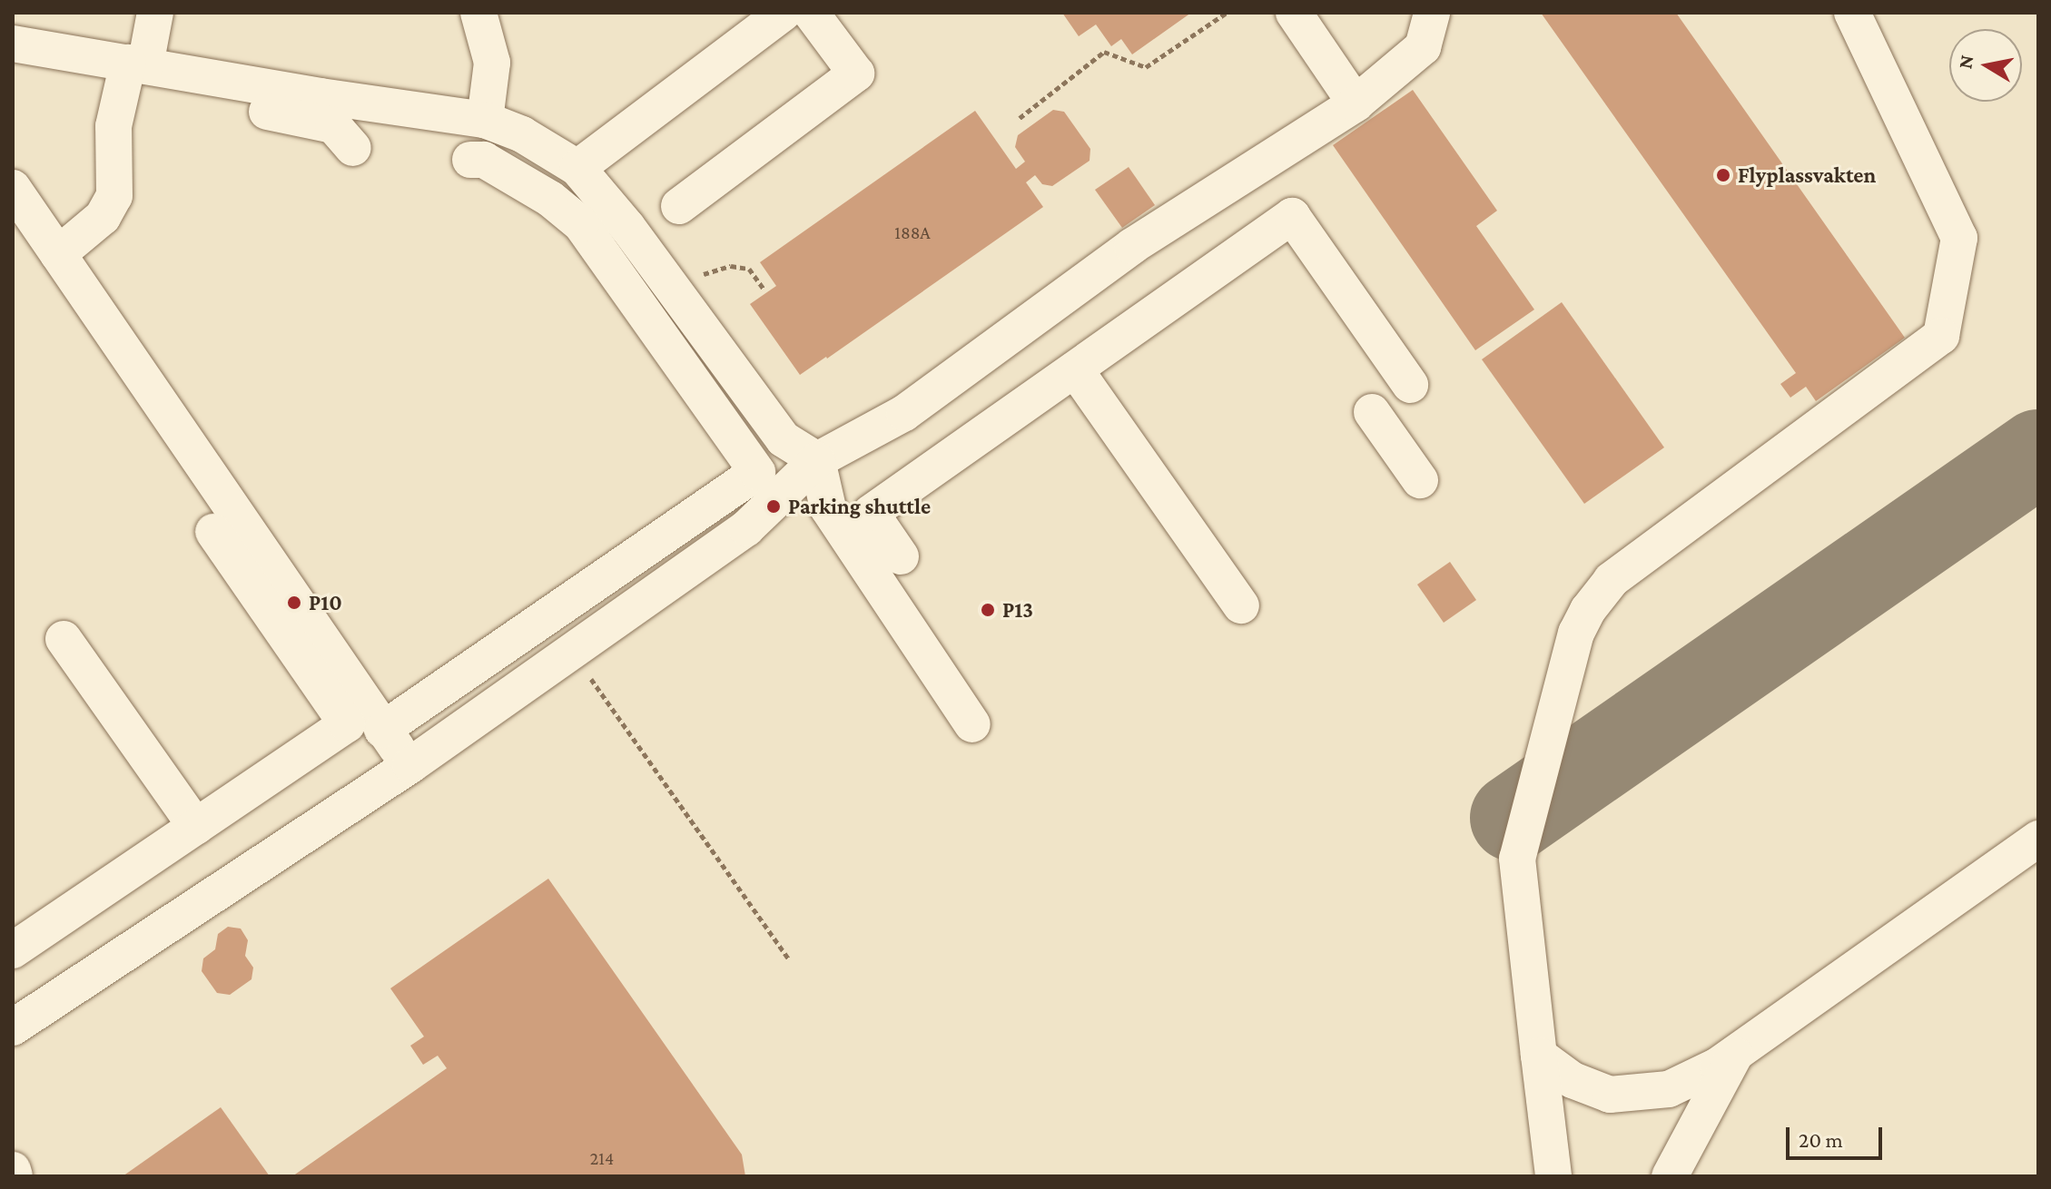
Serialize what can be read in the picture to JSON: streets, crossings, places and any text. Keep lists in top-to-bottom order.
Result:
{
  "places": [
    "Flyplassvakten",
    "Parking shuttle",
    "P10",
    "P13"
  ],
  "house_numbers": ["188A", "214"],
  "scale_bar": "20 m",
  "north": "left"
}
